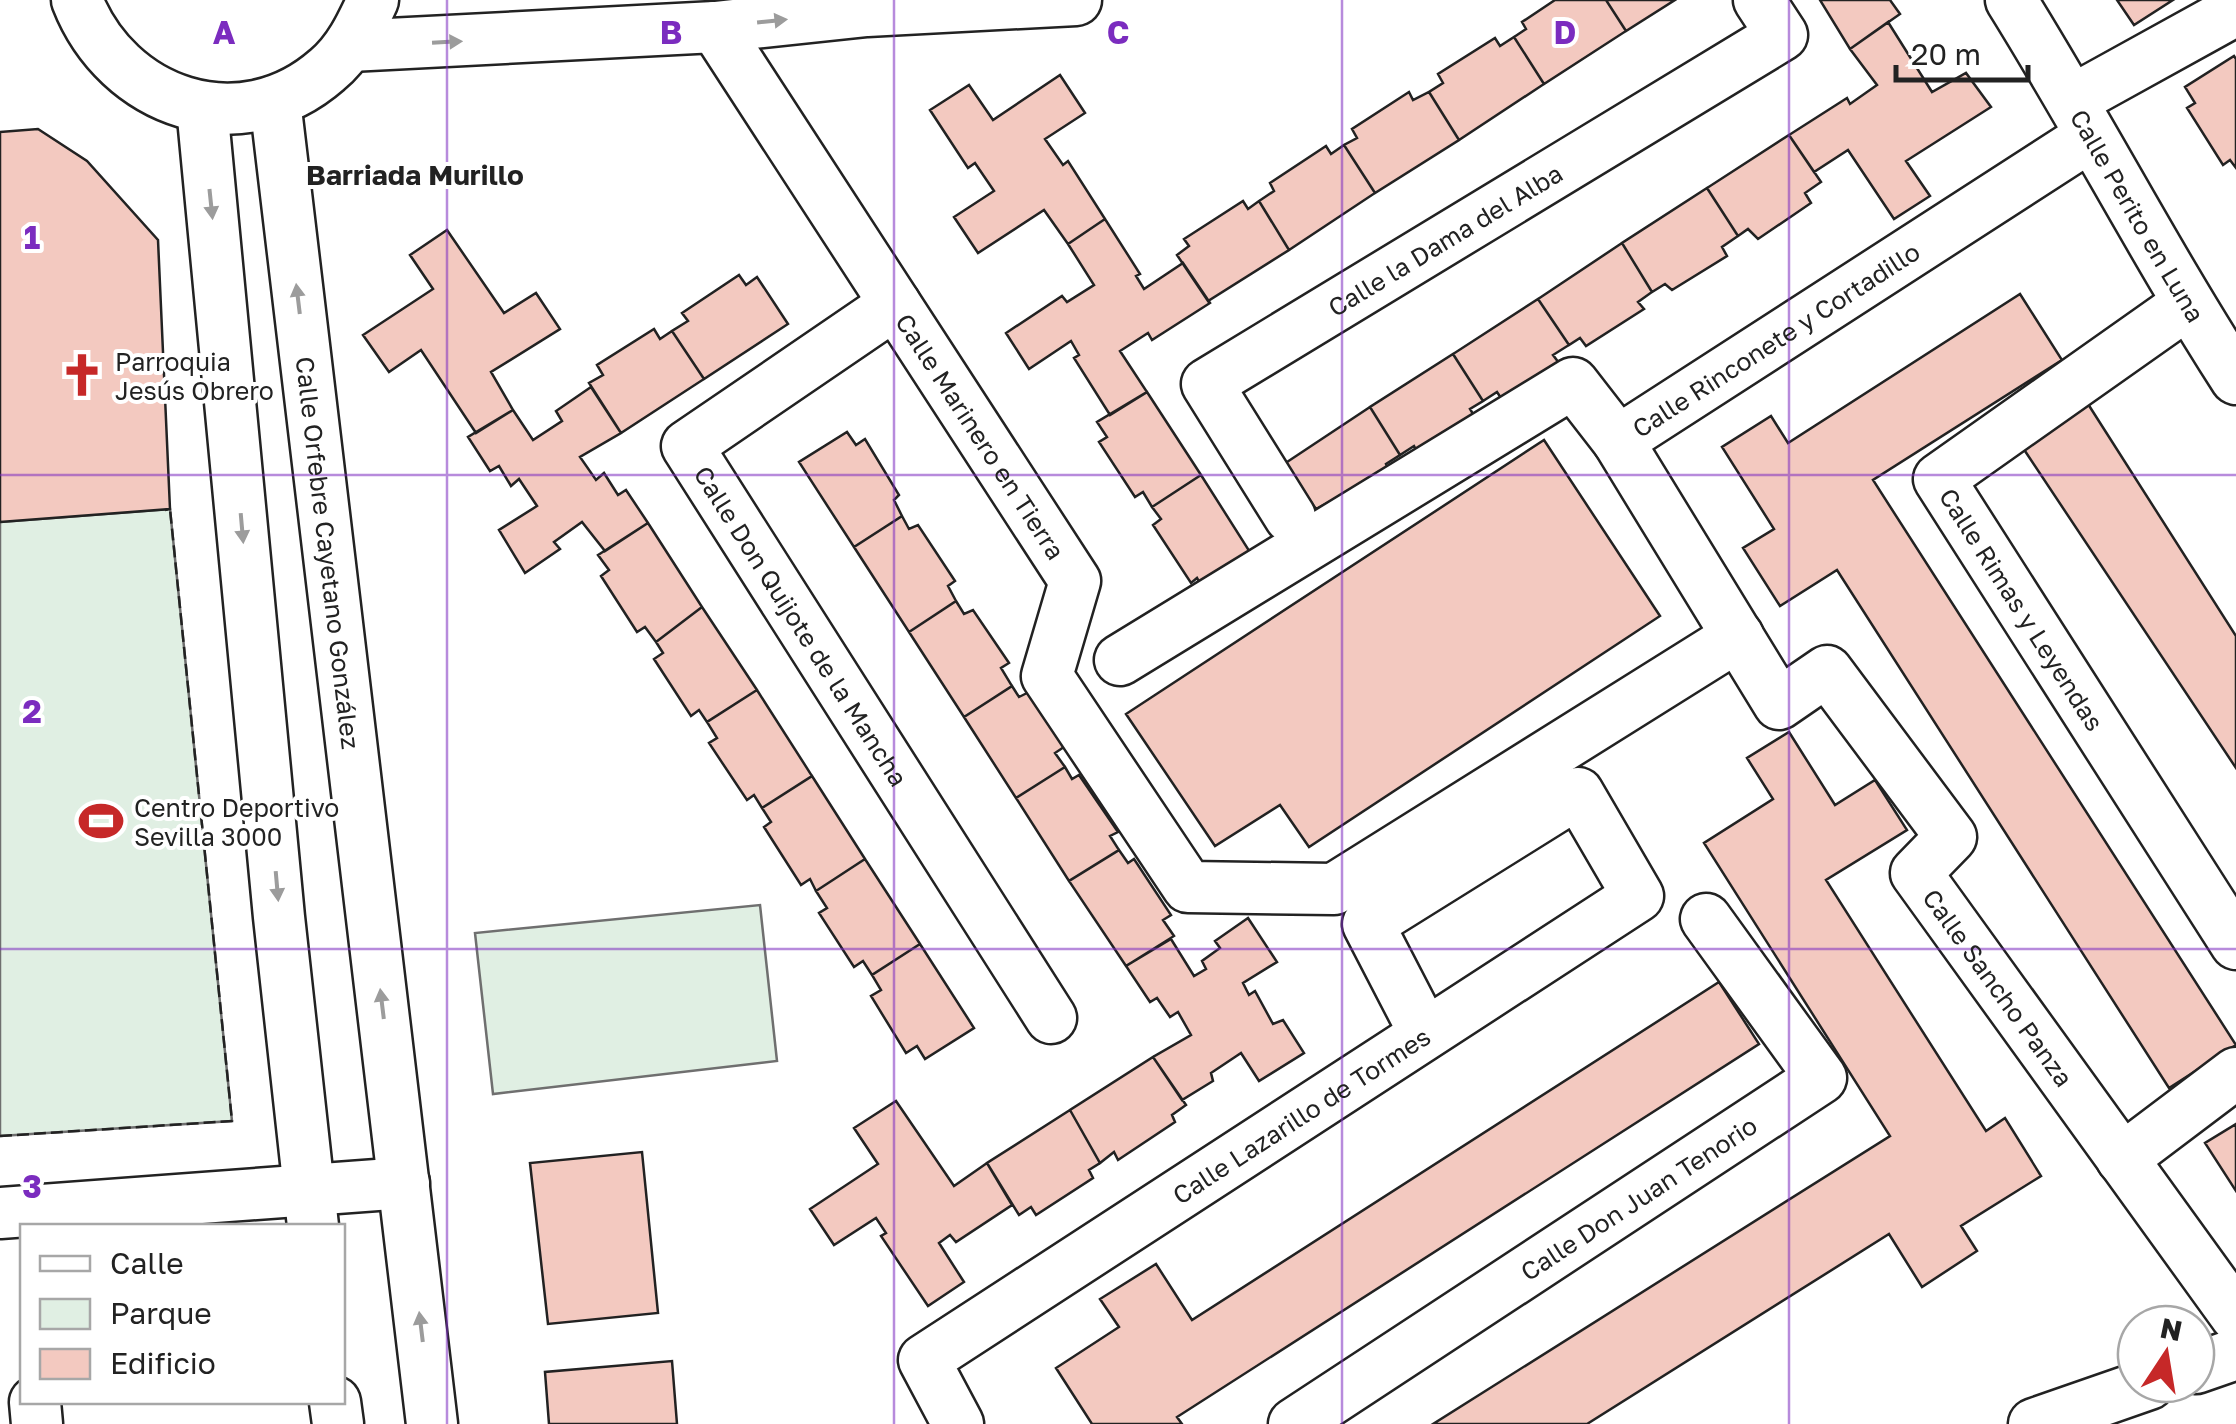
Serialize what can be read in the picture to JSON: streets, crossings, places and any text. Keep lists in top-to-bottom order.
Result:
{
  "streets": {
    "street": [
      "Calle Perito en Luna",
      "Calle la Dama del Alba",
      "Calle Rinconete y Cortadillo",
      "Calle Marinero en Tierra",
      "Calle Orfebre Cayetano González",
      "Calle Rimas y Leyendas",
      "Calle Don Quijote de la Mancha",
      "Calle Sancho Panza",
      "Calle Lazarillo de Tormes",
      "Calle Don Juan Tenorio"
    ]
  },
  "crossings": [
    ["Calle Perito en Luna", "Calle Rinconete y Cortadillo"],
    ["Calle Perito en Luna", "Calle Rimas y Leyendas"],
    ["Calle Rinconete y Cortadillo", "Calle Sancho Panza"],
    ["Calle Marinero en Tierra", "Calle Don Quijote de la Mancha"],
    ["Calle Marinero en Tierra", "Calle Sancho Panza"]
  ],
  "districts": ["Barriada Murillo"],
  "places": {
    "church": ["Parroquia Jesús Obrero"],
    "sports": ["Centro Deportivo Sevilla 3000"]
  },
  "legend": ["Calle", "Parque", "Edificio"],
  "scale_bar": "20 m",
  "north": "top",
  "grid": {
    "columns": [
      "A",
      "B",
      "C",
      "D"
    ],
    "rows": ["1", "2", "3"]
  }
}
